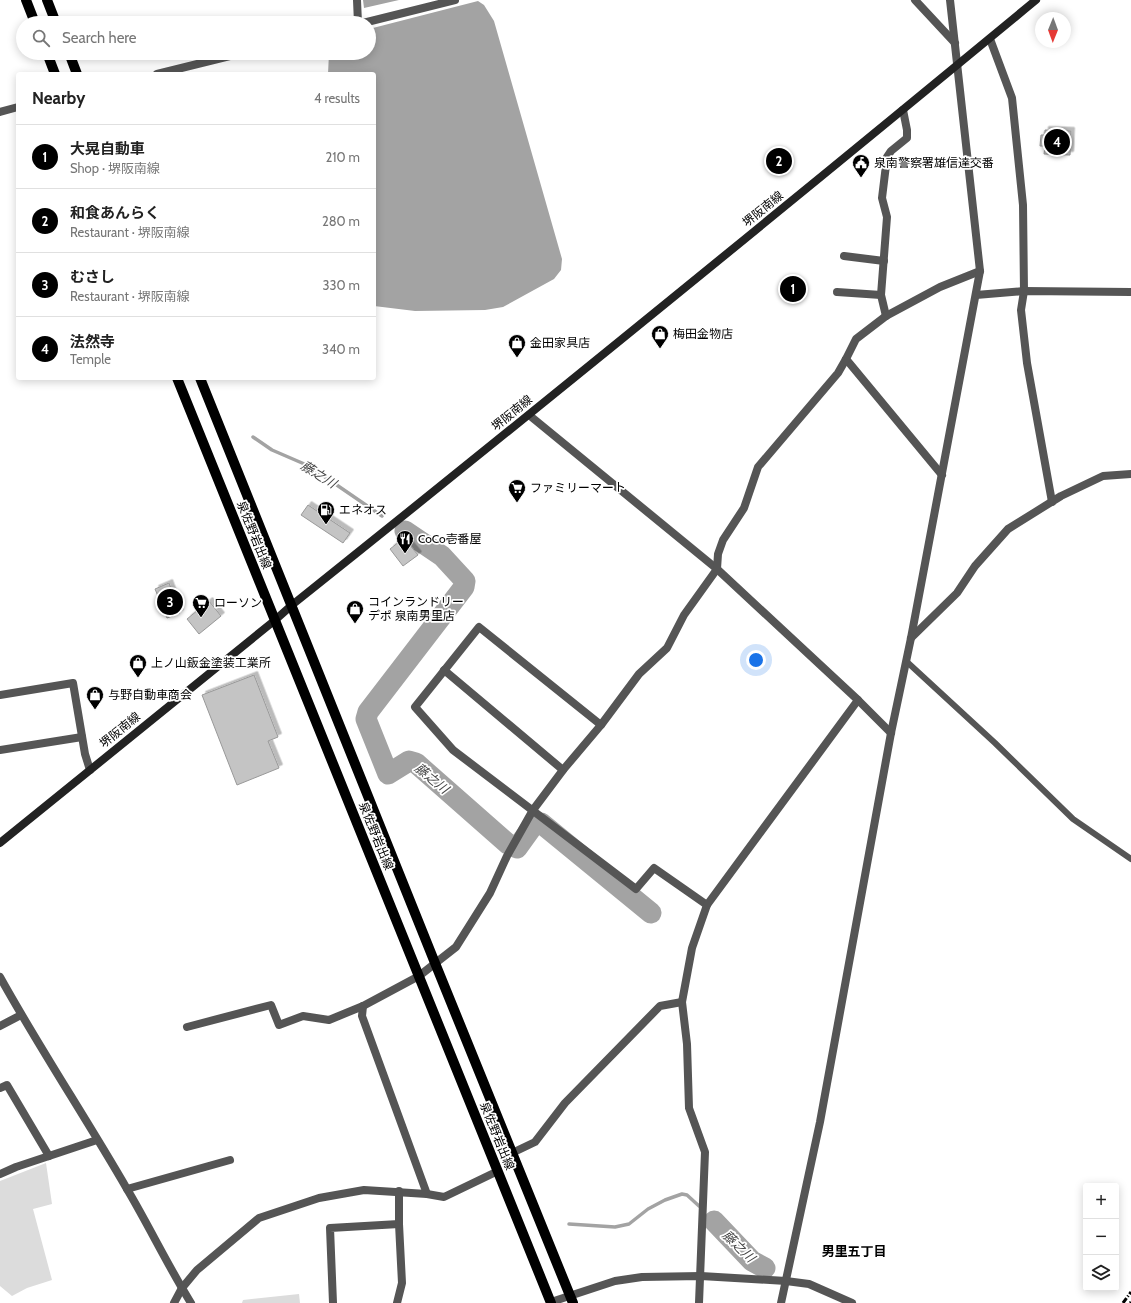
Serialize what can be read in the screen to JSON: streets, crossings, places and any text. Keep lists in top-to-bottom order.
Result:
{
  "streets": {
    "main road": ["堺阪南線", "泉佐野岩出線"]
  },
  "crossings": [
    ["堺阪南線", "泉佐野岩出線"]
  ],
  "districts": ["男里五丁目"],
  "water": ["藤之川"],
  "places": {
    "public building": ["泉南警察署雄信達交番"],
    "shop": [
      "梅田金物店",
      "金田家具店",
      "コインランドリー デポ 泉南男里店",
      "上ノ山鈑金塗装工業所",
      "与野自動車商会"
    ],
    "supermarket": ["ファミリーマート", "ローソン"],
    "fuel station": ["エネオス"],
    "restaurant": ["CoCo壱番屋"]
  },
  "north": "bottom",
  "page": {
    "search": "Search here",
    "heading": ["Nearby", "4 results"],
    "list": [
      {
        "mark": "1",
        "name": "大晃自動車",
        "note": "Shop · 堺阪南線",
        "value": "210 m"
      },
      {
        "mark": "2",
        "name": "和食あんらく",
        "note": "Restaurant · 堺阪南線",
        "value": "280 m"
      },
      {
        "mark": "3",
        "name": "むさし",
        "note": "Restaurant · 堺阪南線",
        "value": "330 m"
      },
      {
        "mark": "4",
        "name": "法然寺",
        "note": "Temple",
        "value": "340 m"
      }
    ],
    "pins": [
      "4",
      "2",
      "1",
      "3"
    ],
    "map_buttons": ["+", "−"]
  }
}
